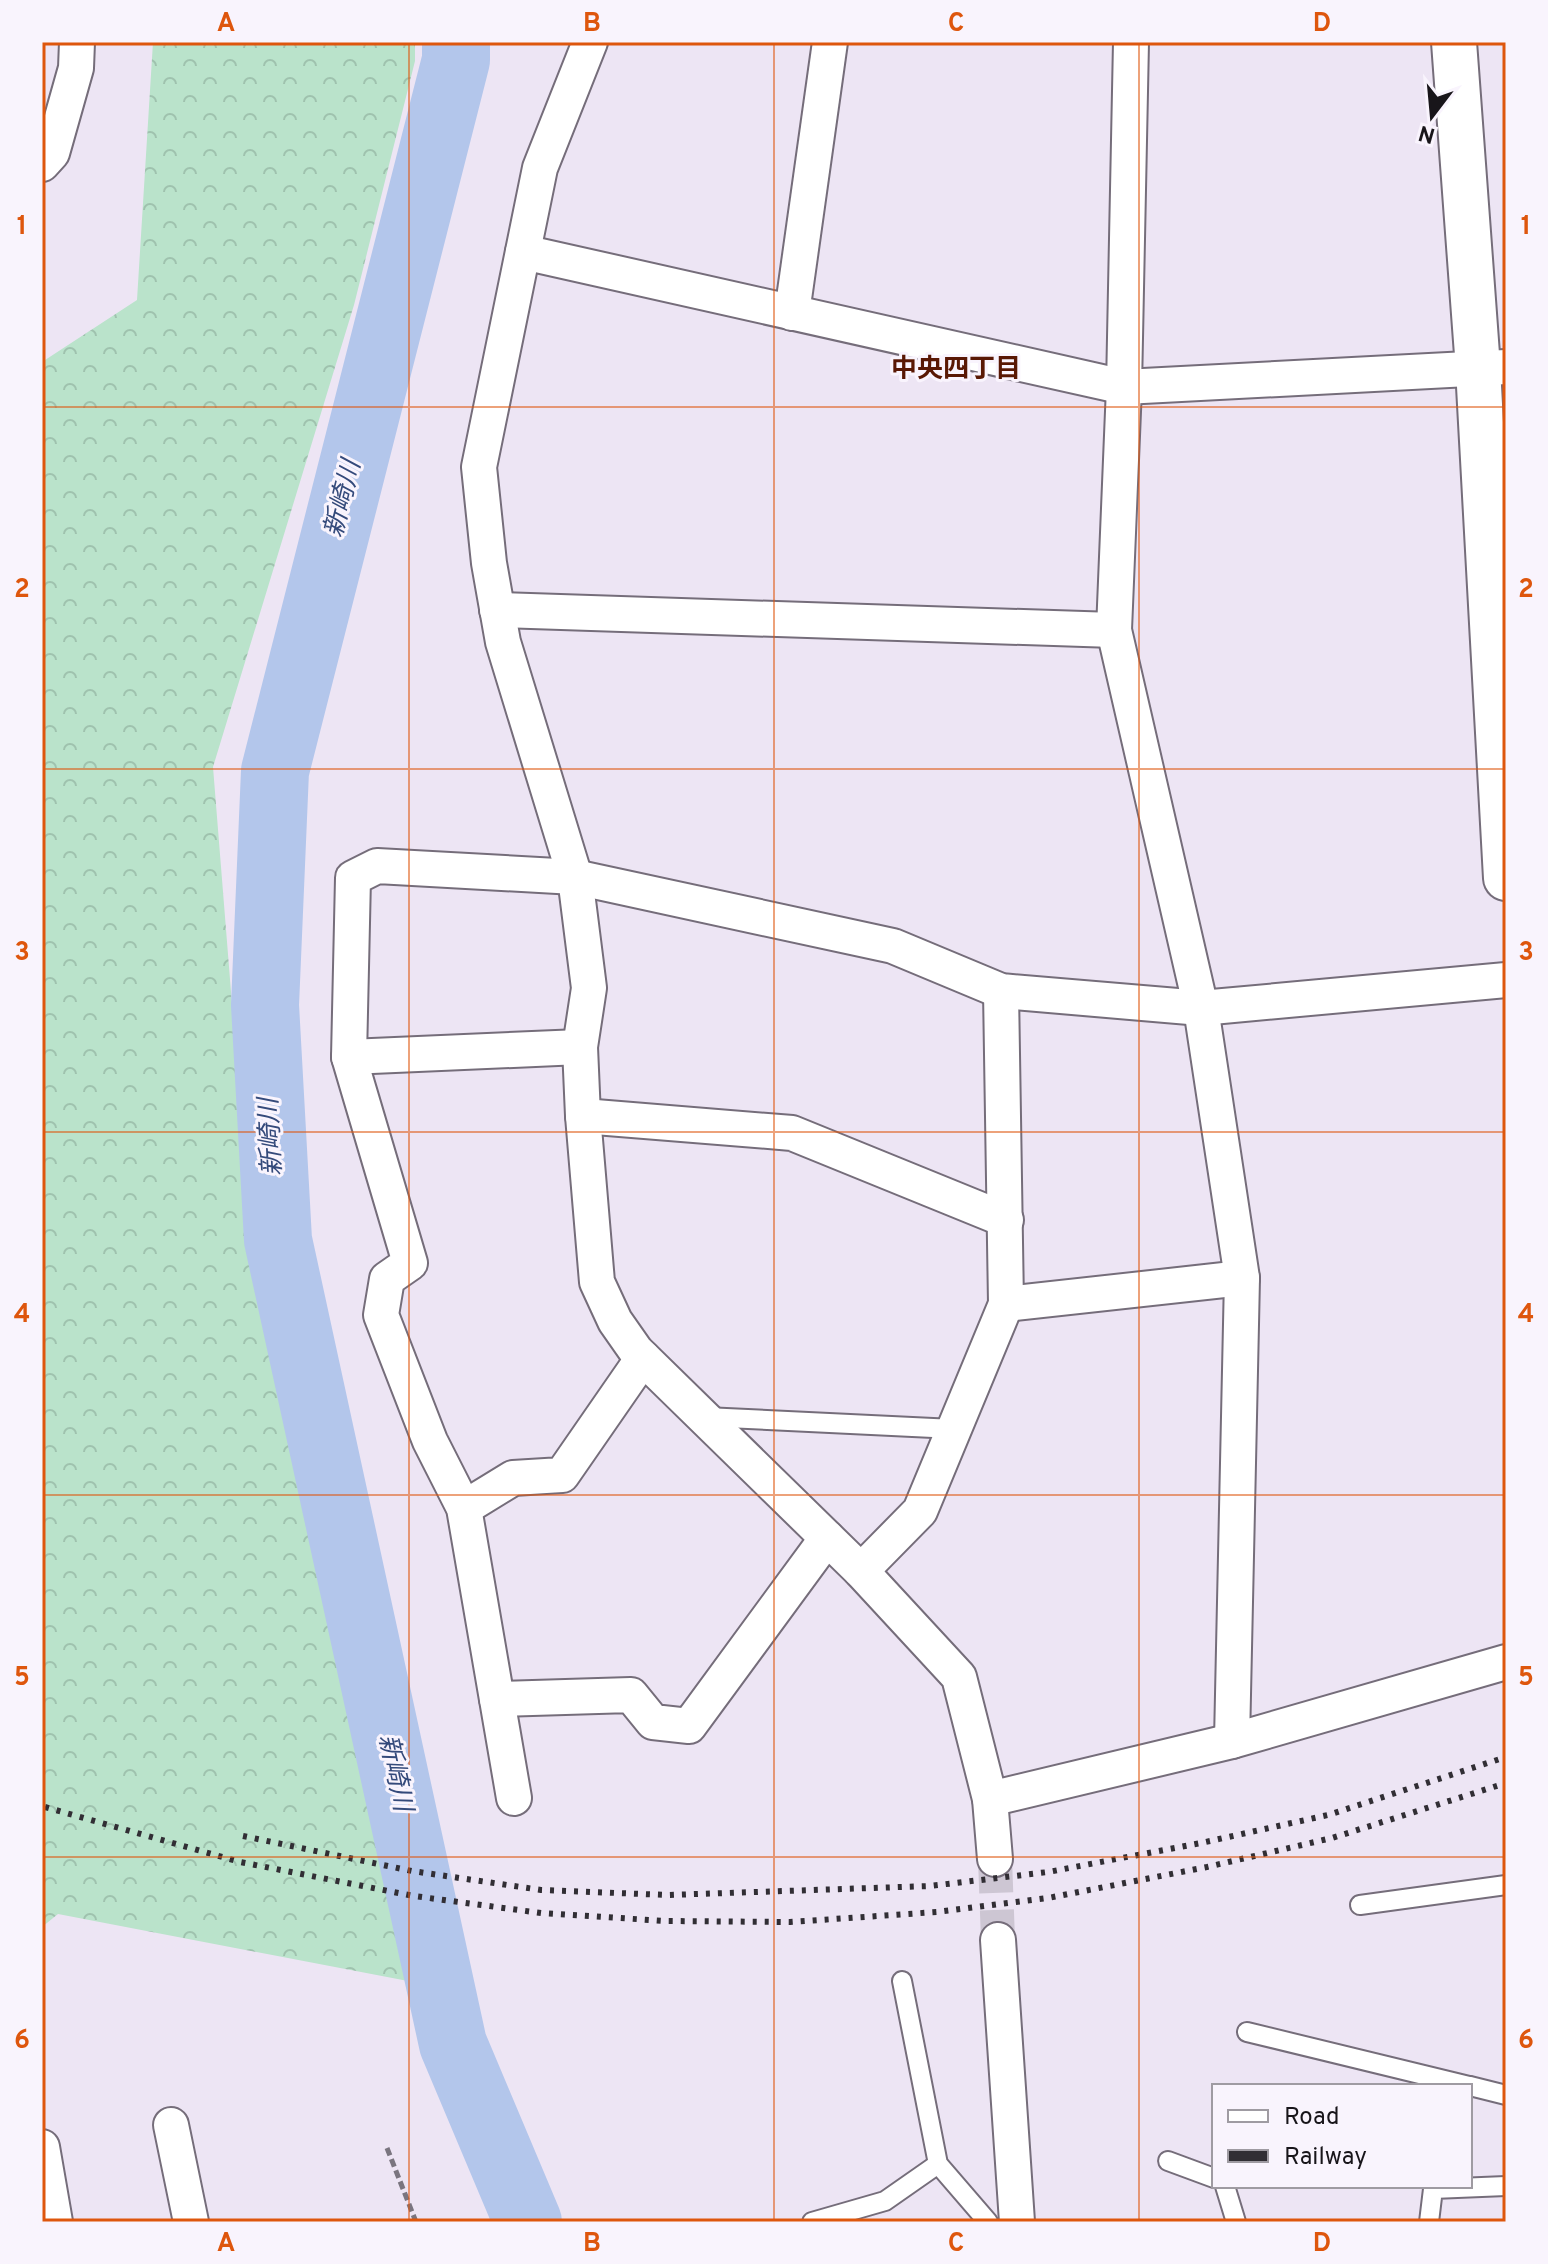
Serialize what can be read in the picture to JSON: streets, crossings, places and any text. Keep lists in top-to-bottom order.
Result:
{
  "districts": ["中央四丁目"],
  "water": ["新崎川"],
  "legend": ["Road", "Railway"],
  "north": "bottom",
  "grid": {
    "columns": [
      "A",
      "B",
      "C",
      "D"
    ],
    "rows": [
      "1",
      "2",
      "3",
      "4",
      "5",
      "6"
    ]
  }
}
